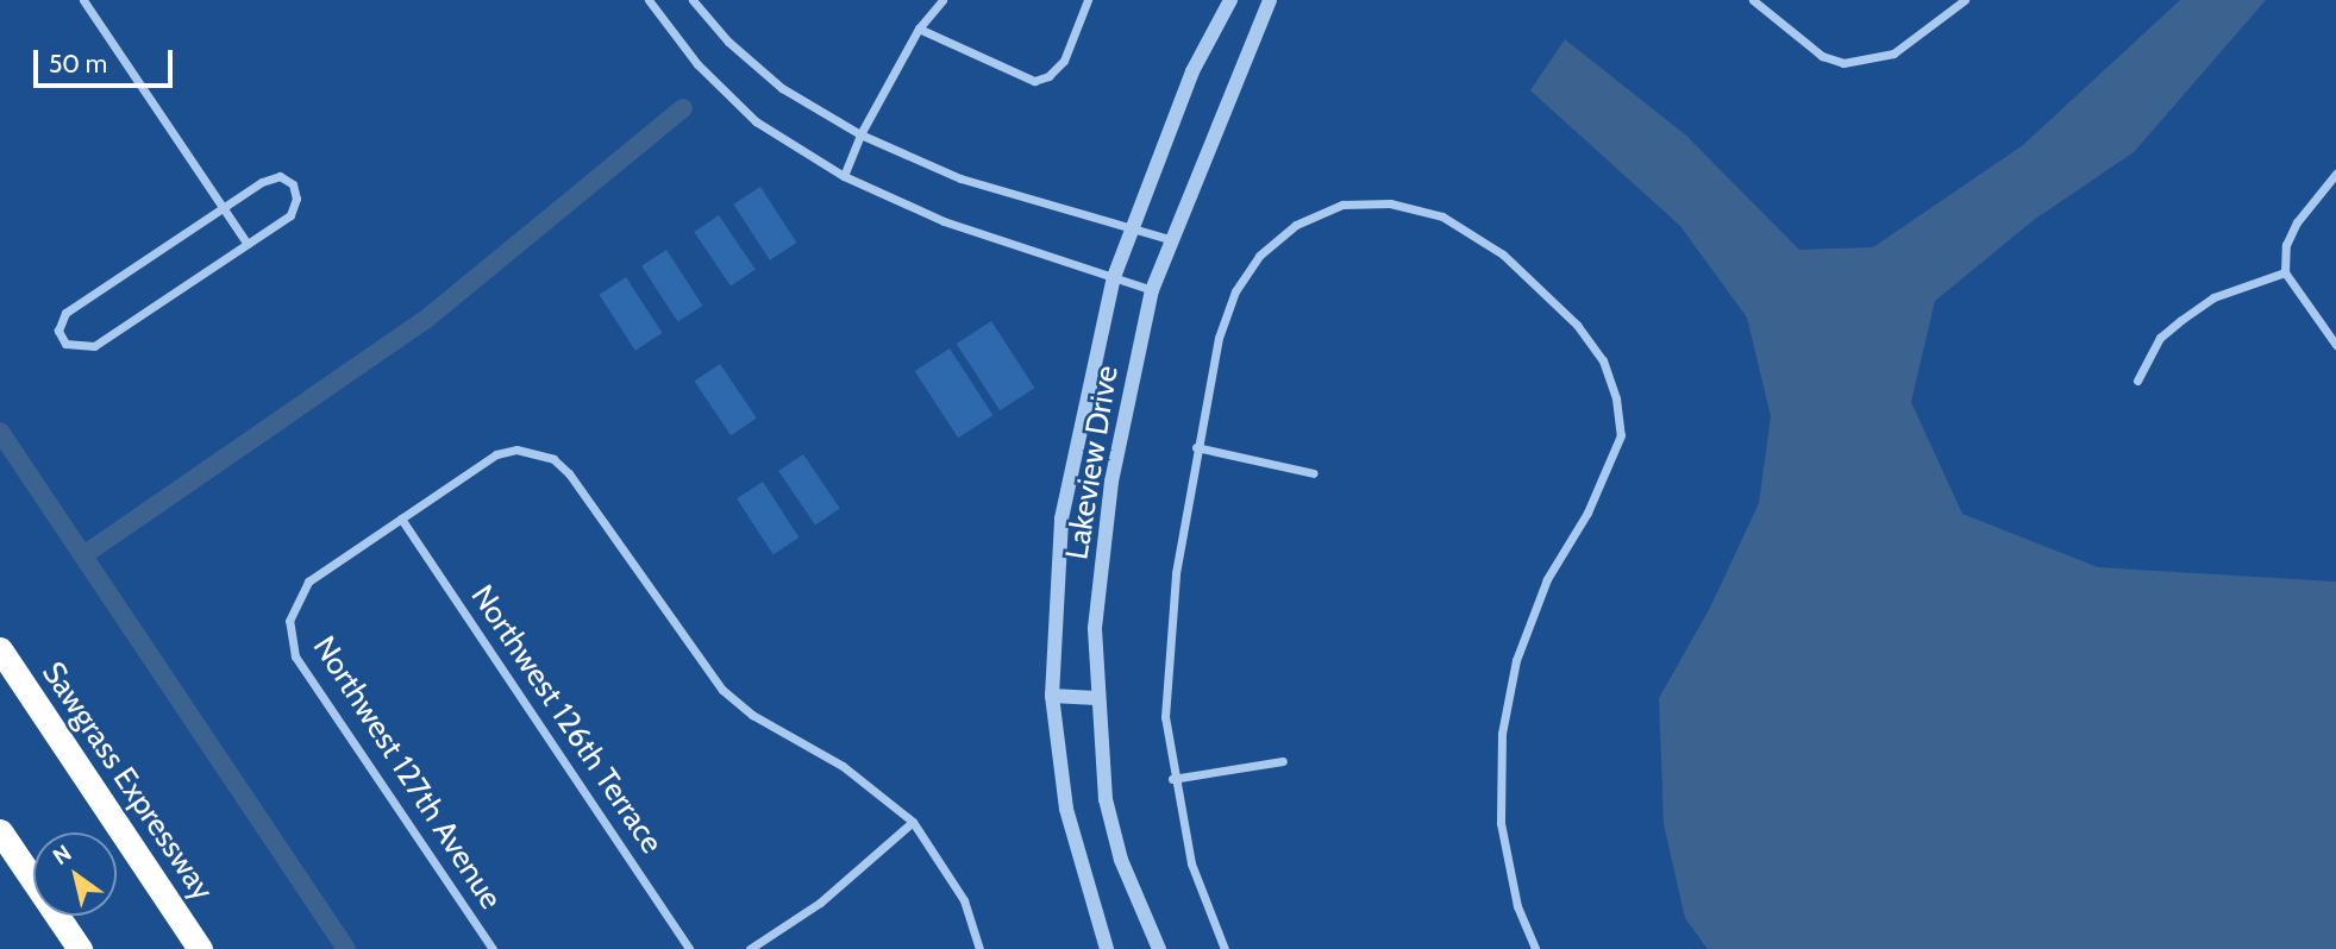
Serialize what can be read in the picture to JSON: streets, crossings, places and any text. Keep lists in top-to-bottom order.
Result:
{
  "streets": {
    "highway": ["Sawgrass Expressway"],
    "street": ["Lakeview Drive", "Northwest 126th Terrace", "Northwest 127th Avenue"]
  },
  "crossings": [
    ["Northwest 126th Terrace", "Northwest 127th Avenue"]
  ],
  "scale_bar": "50 m",
  "north": "top left"
}
